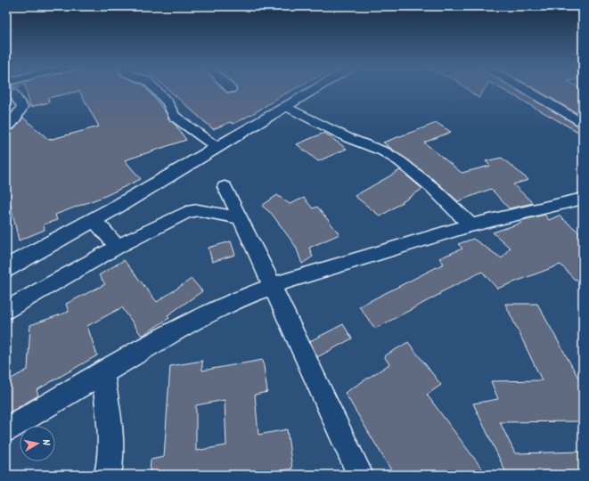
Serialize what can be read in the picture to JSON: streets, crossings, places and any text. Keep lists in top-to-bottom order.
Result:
{
  "north": "right"
}
